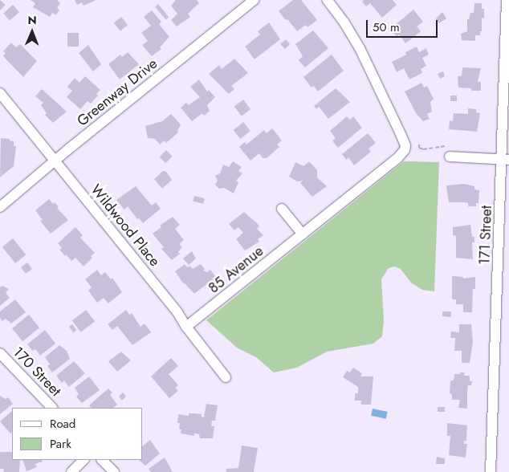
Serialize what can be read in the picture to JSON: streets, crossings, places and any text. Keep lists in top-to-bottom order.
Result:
{
  "streets": {
    "street": [
      "Greenway Drive",
      "Wildwood Place",
      "171 Street",
      "85 Avenue",
      "170 Street"
    ]
  },
  "crossings": [
    ["Greenway Drive", "Wildwood Place"],
    ["Wildwood Place", "85 Avenue"]
  ],
  "legend": ["Road", "Park"],
  "scale_bar": "50 m",
  "north": "top"
}
